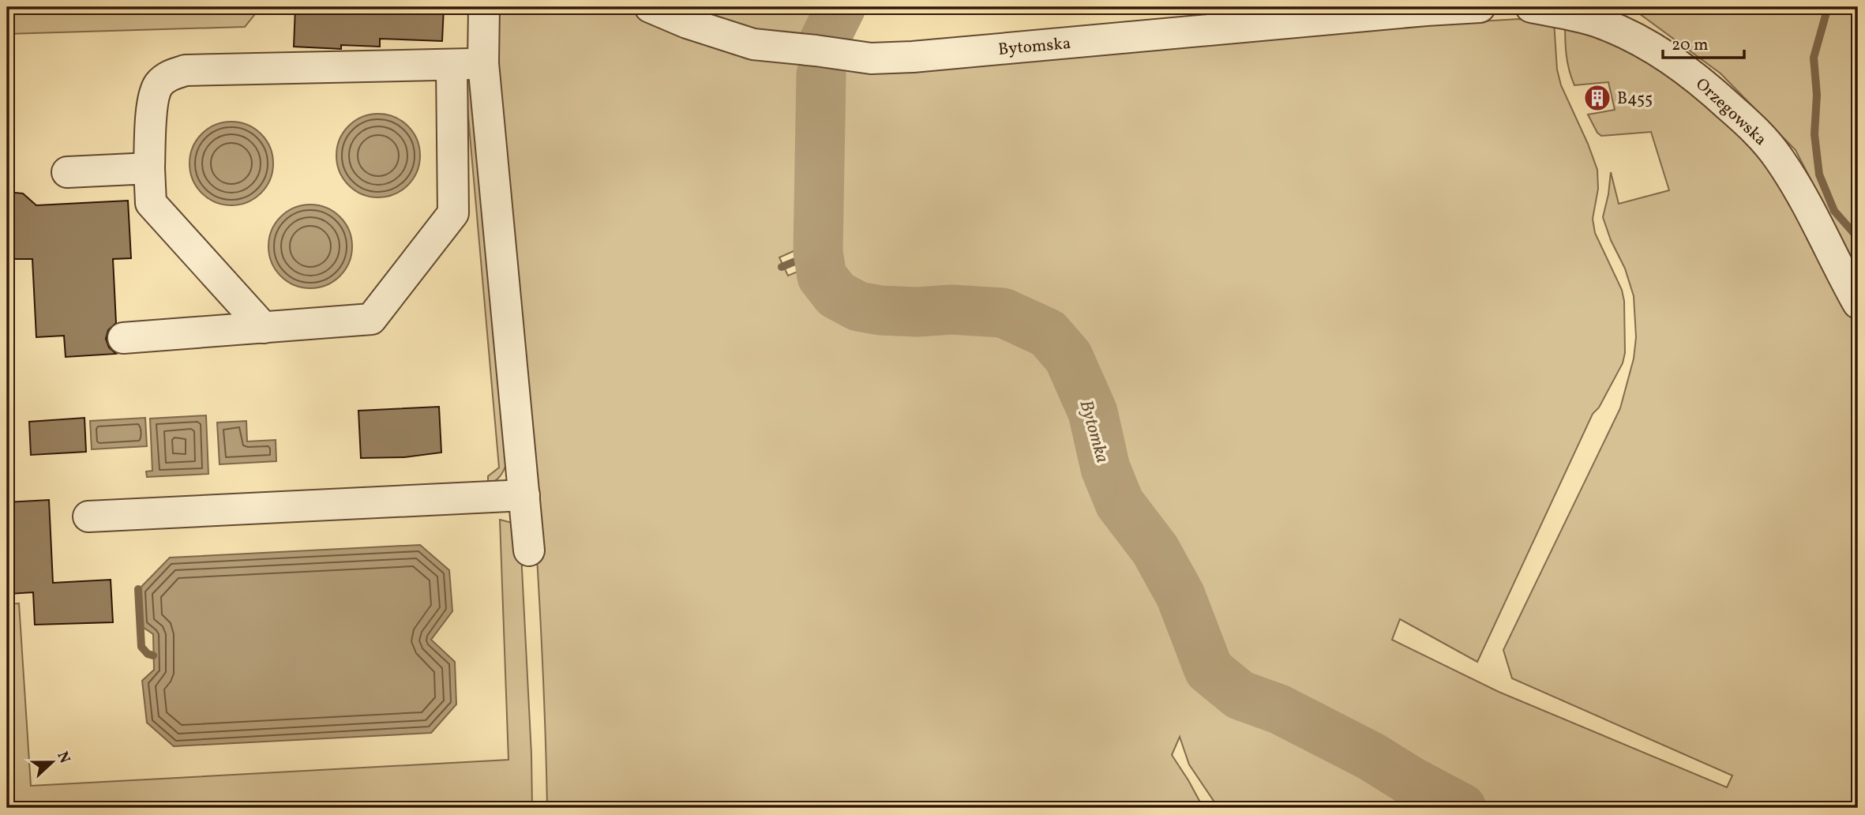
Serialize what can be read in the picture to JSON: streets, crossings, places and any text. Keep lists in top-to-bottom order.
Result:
{
  "streets": {
    "street": ["Bytomska", "Orzegowska"]
  },
  "water": ["Bytomka"],
  "places": {
    "building": ["B455"]
  },
  "scale_bar": "20 m",
  "north": "right"
}
